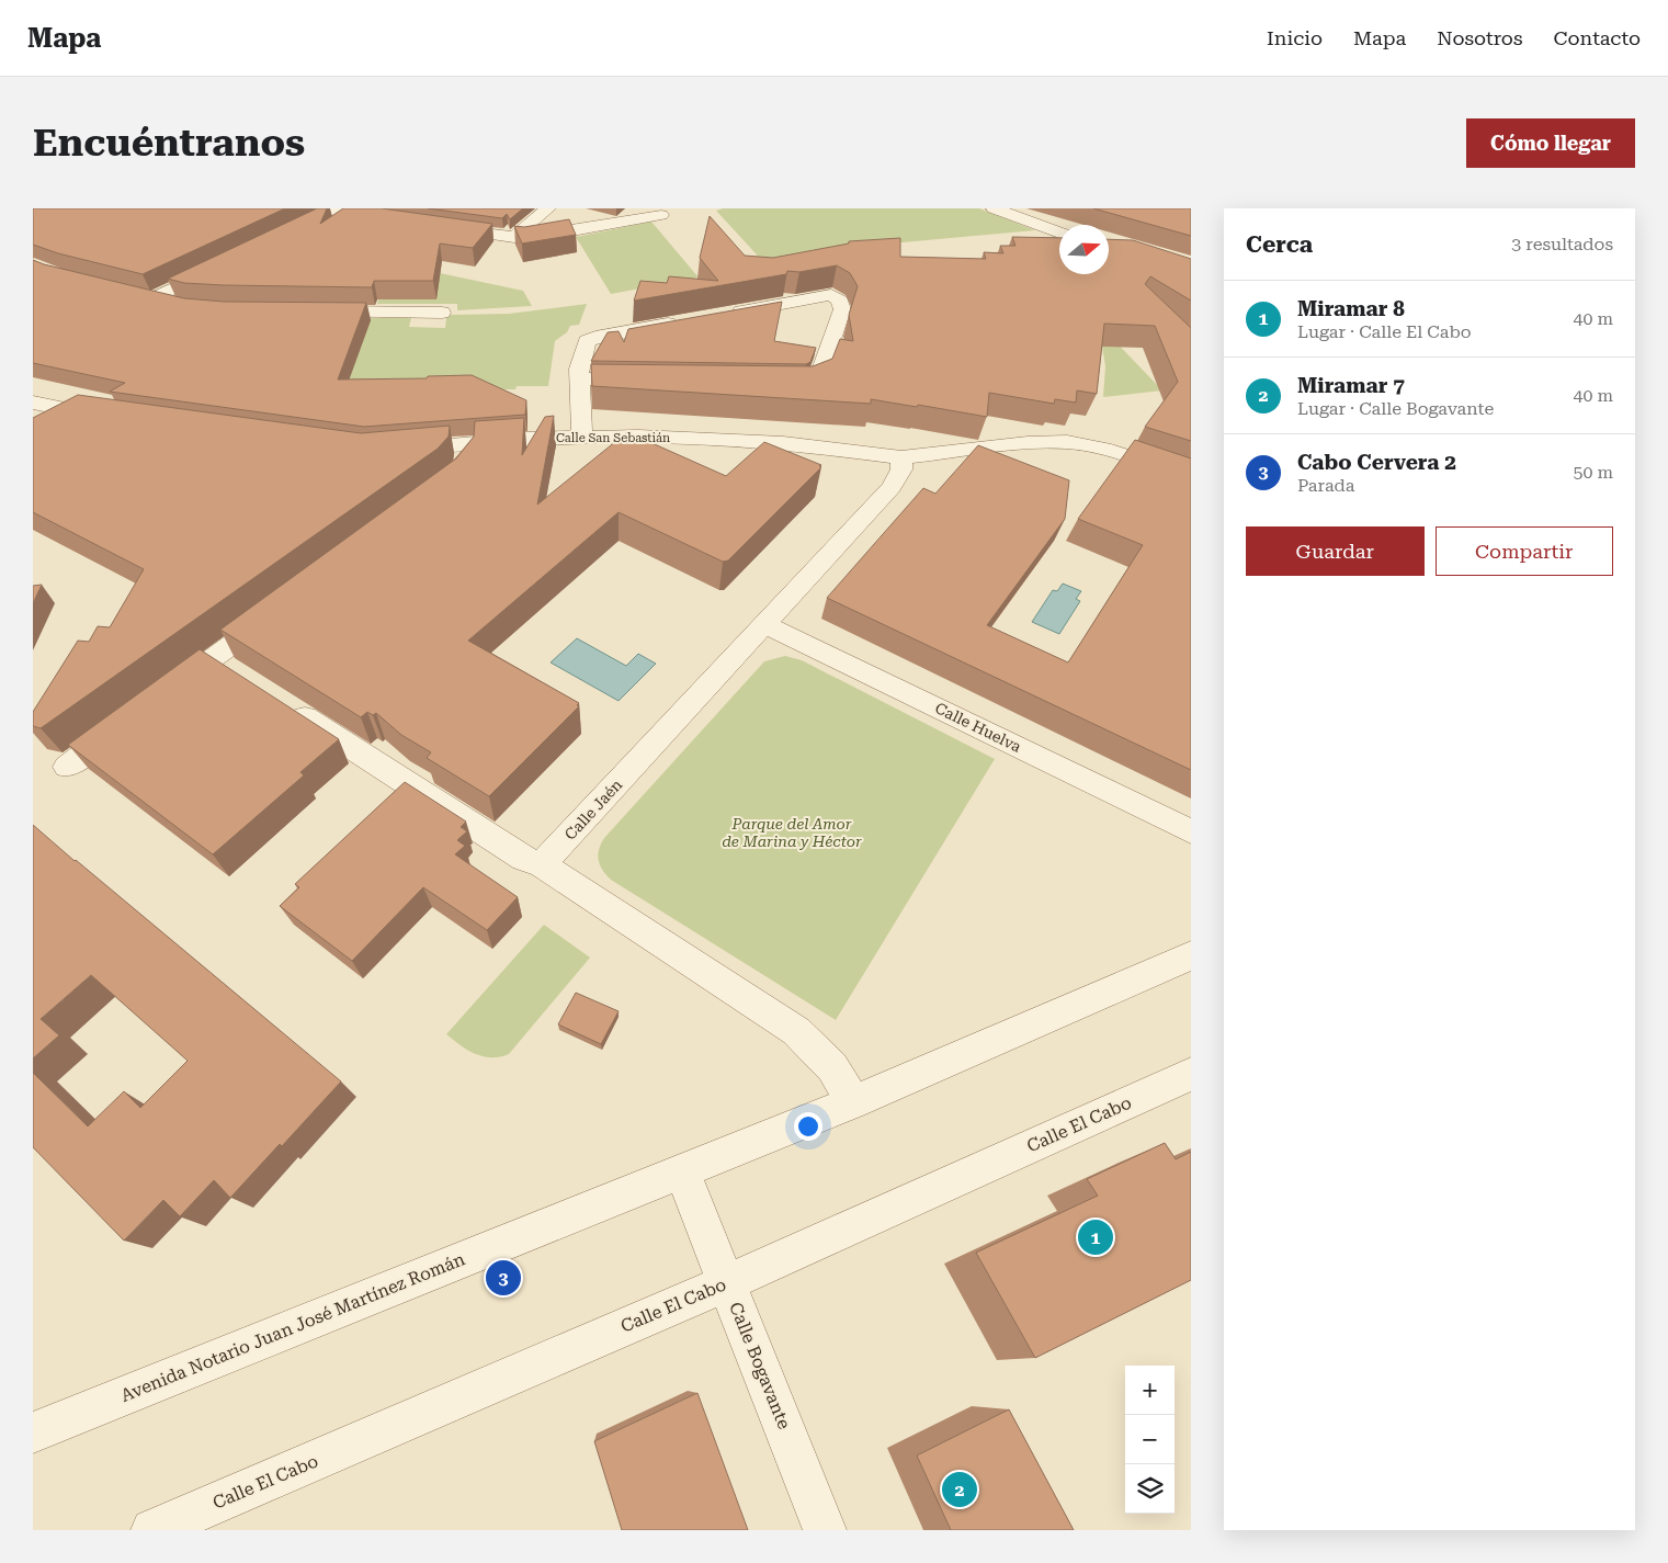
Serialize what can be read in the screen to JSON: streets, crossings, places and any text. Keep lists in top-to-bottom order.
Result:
{
  "streets": {
    "street": [
      "Calle San Sebastián",
      "Calle Huelva",
      "Calle Jaén",
      "Calle El Cabo",
      "Avenida Notario Juan José Martínez Román",
      "Calle Bogavante"
    ]
  },
  "crossings": [
    ["Calle San Sebastián", "Calle Jaén"],
    ["Calle Huelva", "Calle Jaén"],
    ["Calle El Cabo", "Calle Bogavante"],
    ["Avenida Notario Juan José Martínez Román", "Calle Bogavante"]
  ],
  "parks": ["Parque del Amor de Marina y Héctor"],
  "north": "right",
  "page": {
    "header": "Mapa",
    "nav": [
      "Inicio",
      "Mapa",
      "Nosotros",
      "Contacto"
    ],
    "buttons": [
      "Cómo llegar",
      ["Guardar", "Compartir"]
    ],
    "title": "Encuéntranos",
    "heading": ["Cerca", "3 resultados"],
    "list": [
      {
        "mark": "1",
        "name": "Miramar 8",
        "note": "Lugar · Calle El Cabo",
        "value": "40 m"
      },
      {
        "mark": "2",
        "name": "Miramar 7",
        "note": "Lugar · Calle Bogavante",
        "value": "40 m"
      },
      {
        "mark": "3",
        "name": "Cabo Cervera 2",
        "note": "Parada",
        "value": "50 m"
      }
    ],
    "pins": ["1", "3", "2"],
    "map_buttons": ["+", "−"]
  }
}
